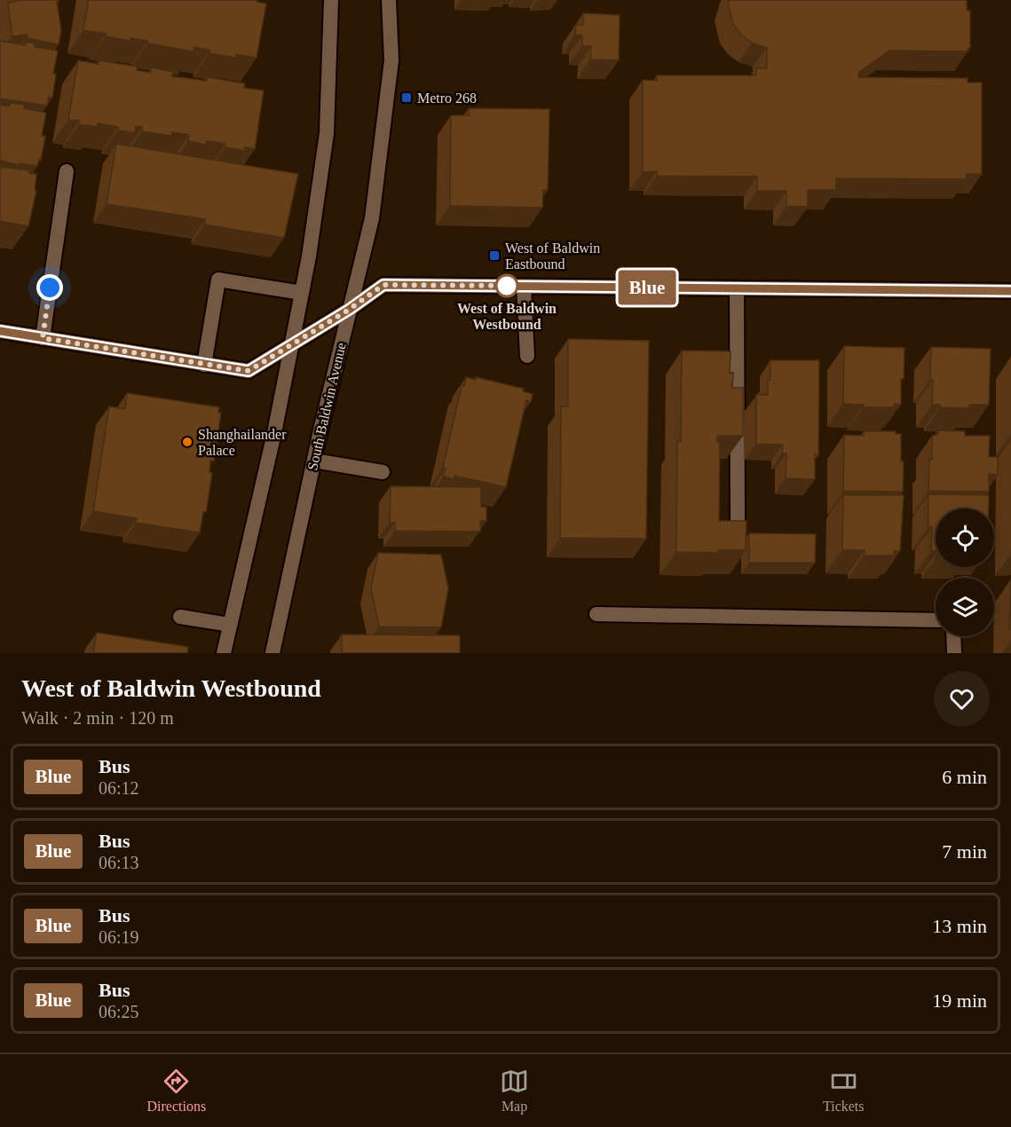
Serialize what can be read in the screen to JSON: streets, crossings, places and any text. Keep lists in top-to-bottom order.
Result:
{
  "streets": {
    "main road": ["South Baldwin Avenue"]
  },
  "places": {
    "transit": ["Metro 268", "West of Baldwin Eastbound"],
    "other": ["West of Baldwin Westbound", "Shanghailander Palace"]
  },
  "lines": ["bus line Blue"],
  "page": {
    "on_map": "Blue",
    "heading": ["West of Baldwin Westbound", "Walk · 2 min · 120 m"],
    "list": [
      {
        "mark": "Blue",
        "name": "Bus",
        "note": "06:12",
        "value": "6 min"
      },
      {
        "mark": "Blue",
        "name": "Bus",
        "note": "06:13",
        "value": "7 min"
      },
      {
        "mark": "Blue",
        "name": "Bus",
        "note": "06:19",
        "value": "13 min"
      },
      {
        "mark": "Blue",
        "name": "Bus",
        "note": "06:25",
        "value": "19 min"
      }
    ],
    "tabs": ["Directions", "Map", "Tickets"]
  }
}
